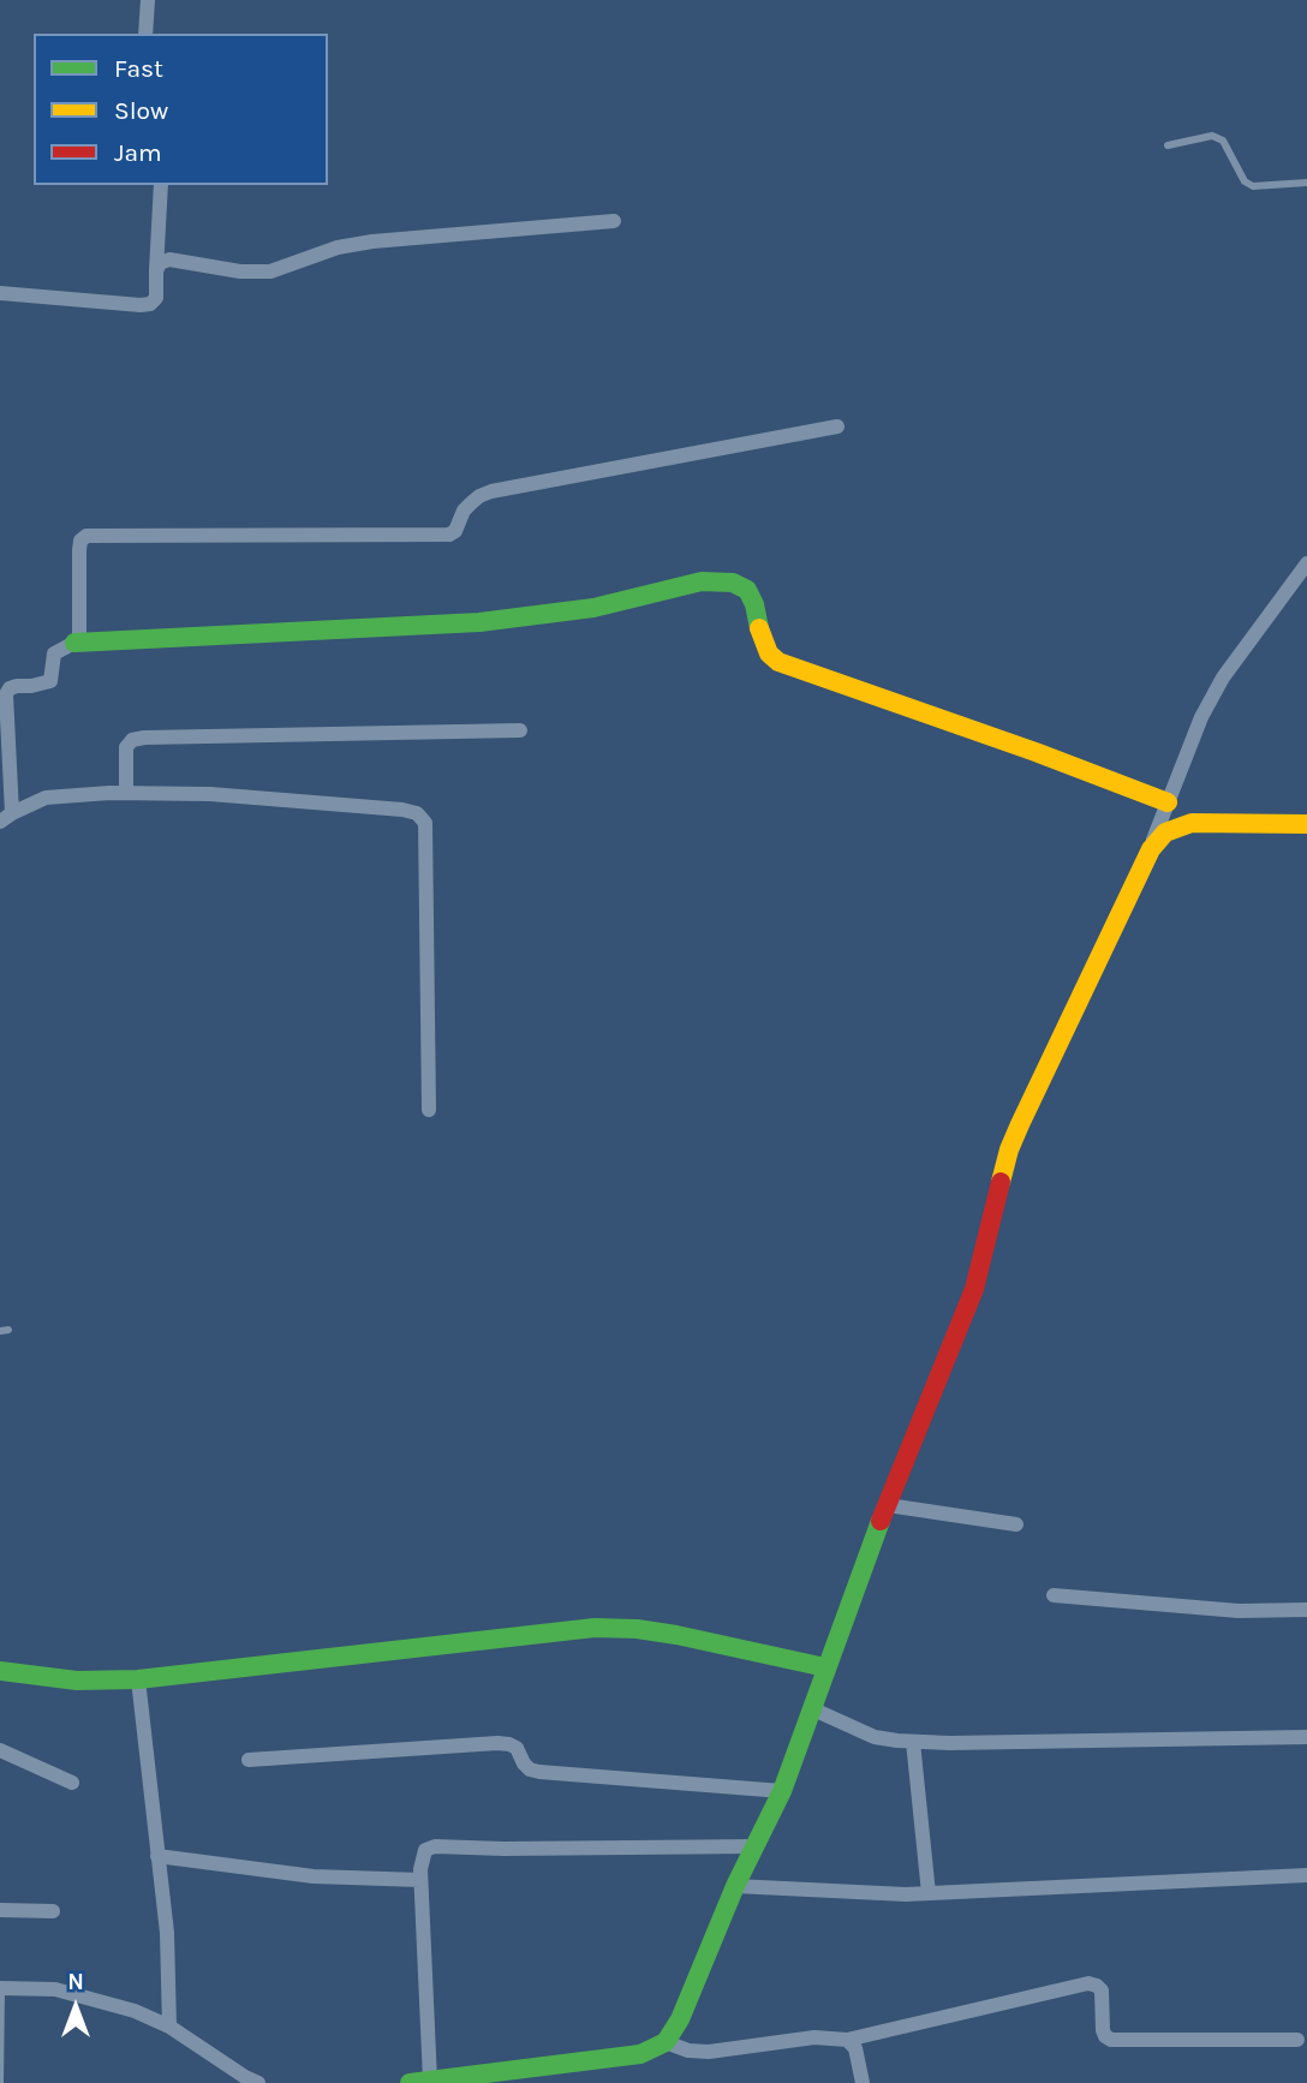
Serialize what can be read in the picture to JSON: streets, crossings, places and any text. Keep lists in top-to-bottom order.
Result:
{
  "legend": ["Fast", "Slow", "Jam"],
  "north": "top"
}
